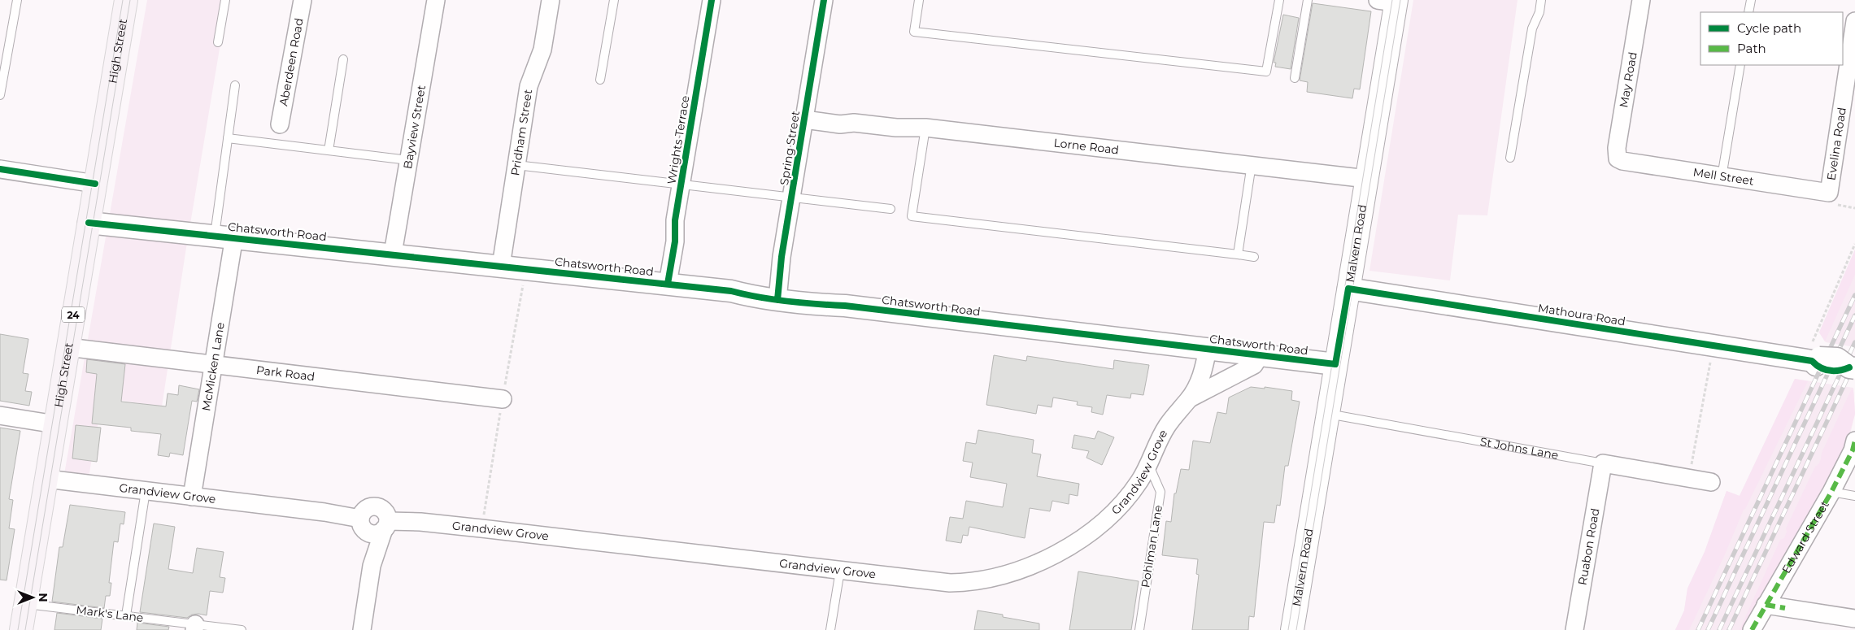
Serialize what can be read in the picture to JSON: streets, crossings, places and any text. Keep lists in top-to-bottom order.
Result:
{
  "streets": {
    "main road": ["High Street", "Malvern Road", "24"],
    "street": [
      "Aberdeen Road",
      "May Road",
      "Bayview Street",
      "Pridham Street",
      "Wrights Terrace",
      "Evelina Road",
      "Lorne Road",
      "Spring Street",
      "Mell Street",
      "Chatsworth Road",
      "Mathoura Road",
      "McMicken Lane",
      "Park Road",
      "St Johns Lane",
      "Grandview Grove",
      "Edward Street",
      "Ruabon Road"
    ],
    "lane": ["Pohlman Lane", "Mark's Lane"]
  },
  "crossings": [
    ["High Street", "Chatsworth Road"],
    ["High Street", "Park Road"],
    ["High Street", "Grandview Grove"],
    ["High Street", "Mark's Lane"],
    ["May Road", "Mell Street"],
    ["Bayview Street", "Chatsworth Road"],
    ["Pridham Street", "Chatsworth Road"],
    ["Wrights Terrace", "Chatsworth Road"],
    ["Evelina Road", "Mell Street"],
    ["Lorne Road", "Spring Street"],
    ["Lorne Road", "Malvern Road"],
    ["Spring Street", "Chatsworth Road"],
    ["Chatsworth Road", "Malvern Road"],
    ["Chatsworth Road", "McMicken Lane"],
    ["Chatsworth Road", "Grandview Grove"],
    ["Malvern Road", "Mathoura Road"],
    ["Malvern Road", "St Johns Lane"],
    ["McMicken Lane", "Park Road"],
    ["McMicken Lane", "Grandview Grove"],
    ["St Johns Lane", "Ruabon Road"],
    ["Grandview Grove", "Pohlman Lane"]
  ],
  "legend": ["Cycle path", "Path"],
  "north": "right"
}
